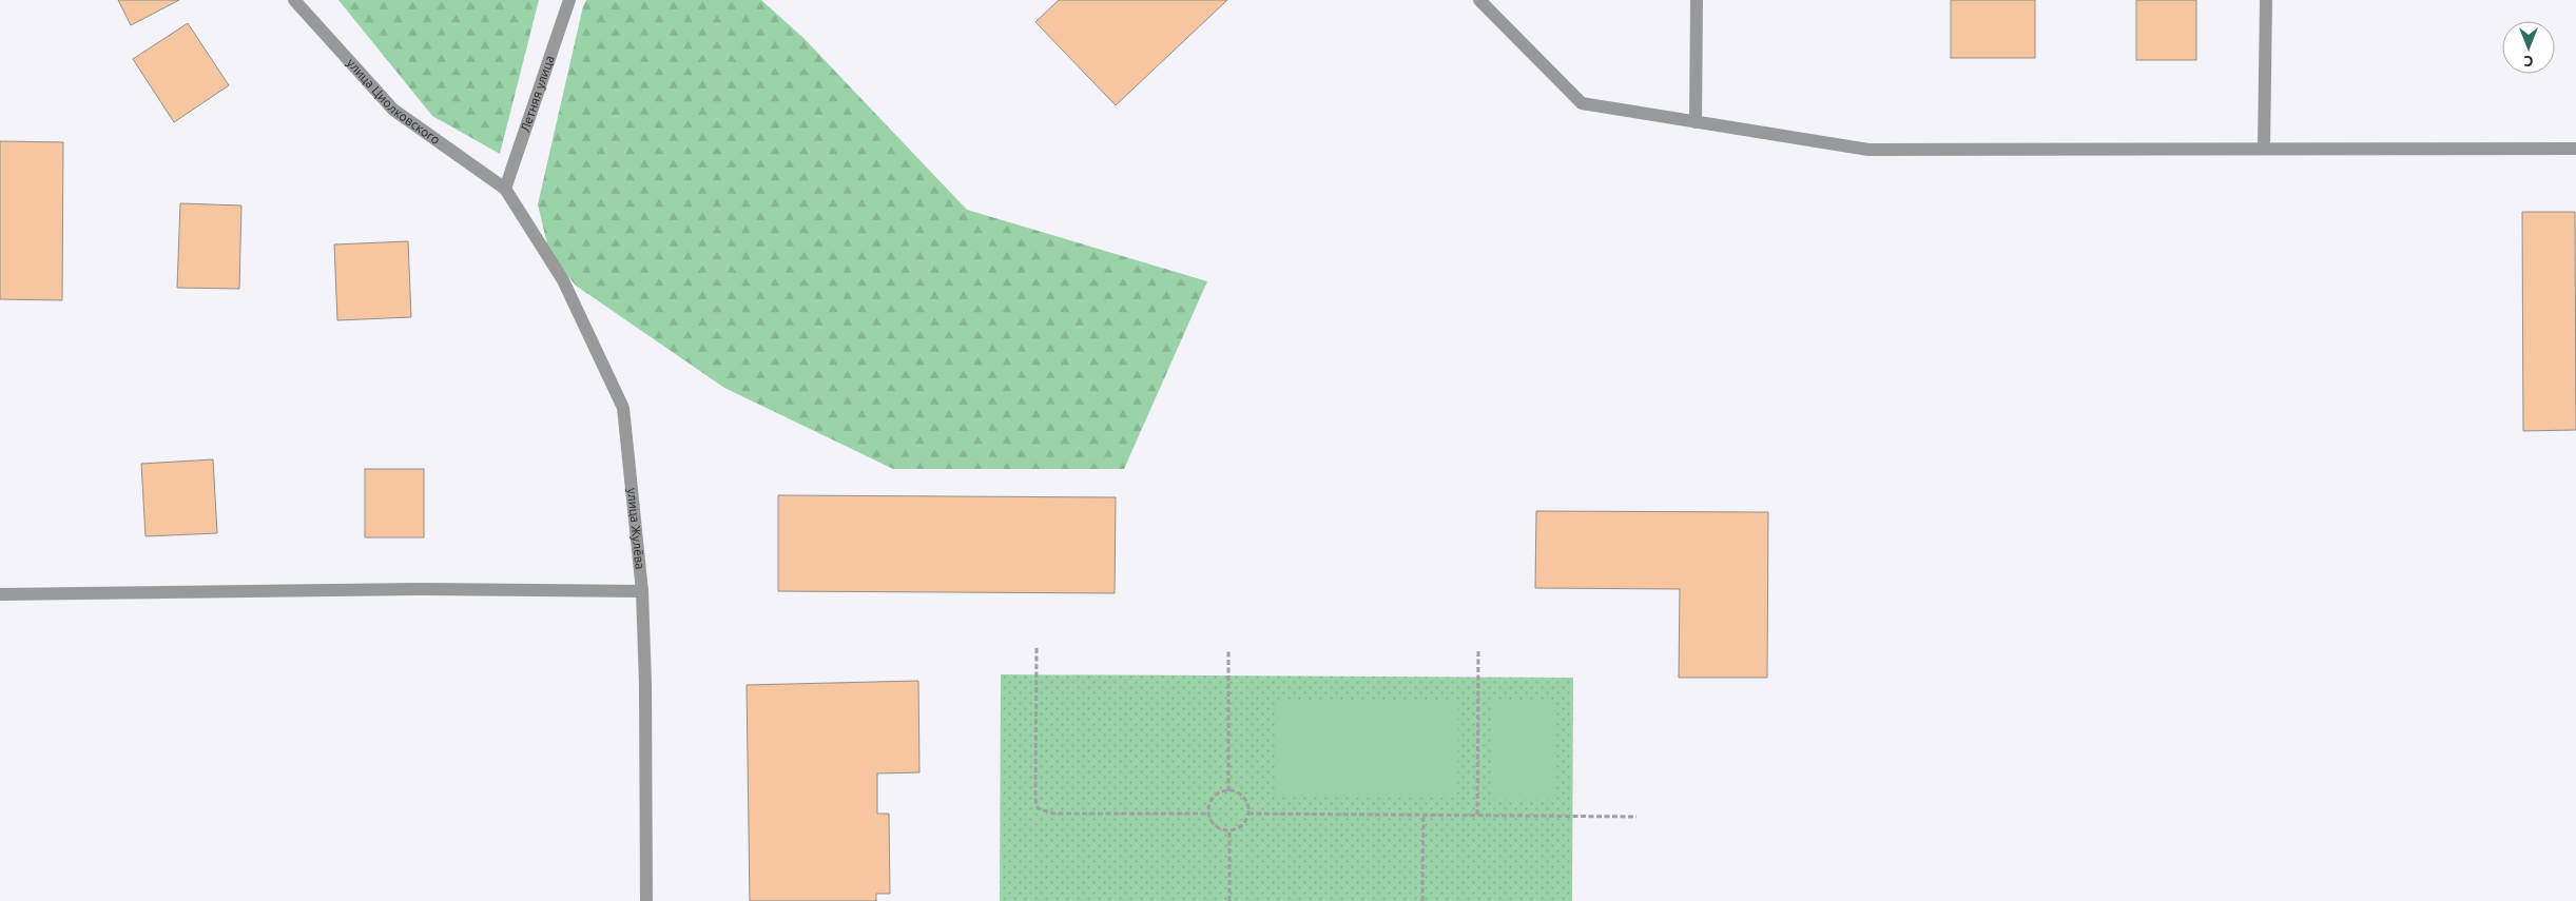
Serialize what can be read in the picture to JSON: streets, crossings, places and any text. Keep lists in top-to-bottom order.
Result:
{
  "streets": {
    "street": ["Летняя улица", "улица Циолковского", "улица Жулёва"]
  },
  "crossings": [
    ["Летняя улица", "улица Циолковского"],
    ["Летняя улица", "улица Жулёва"],
    ["улица Циолковского", "улица Жулёва"]
  ],
  "north": "bottom"
}
